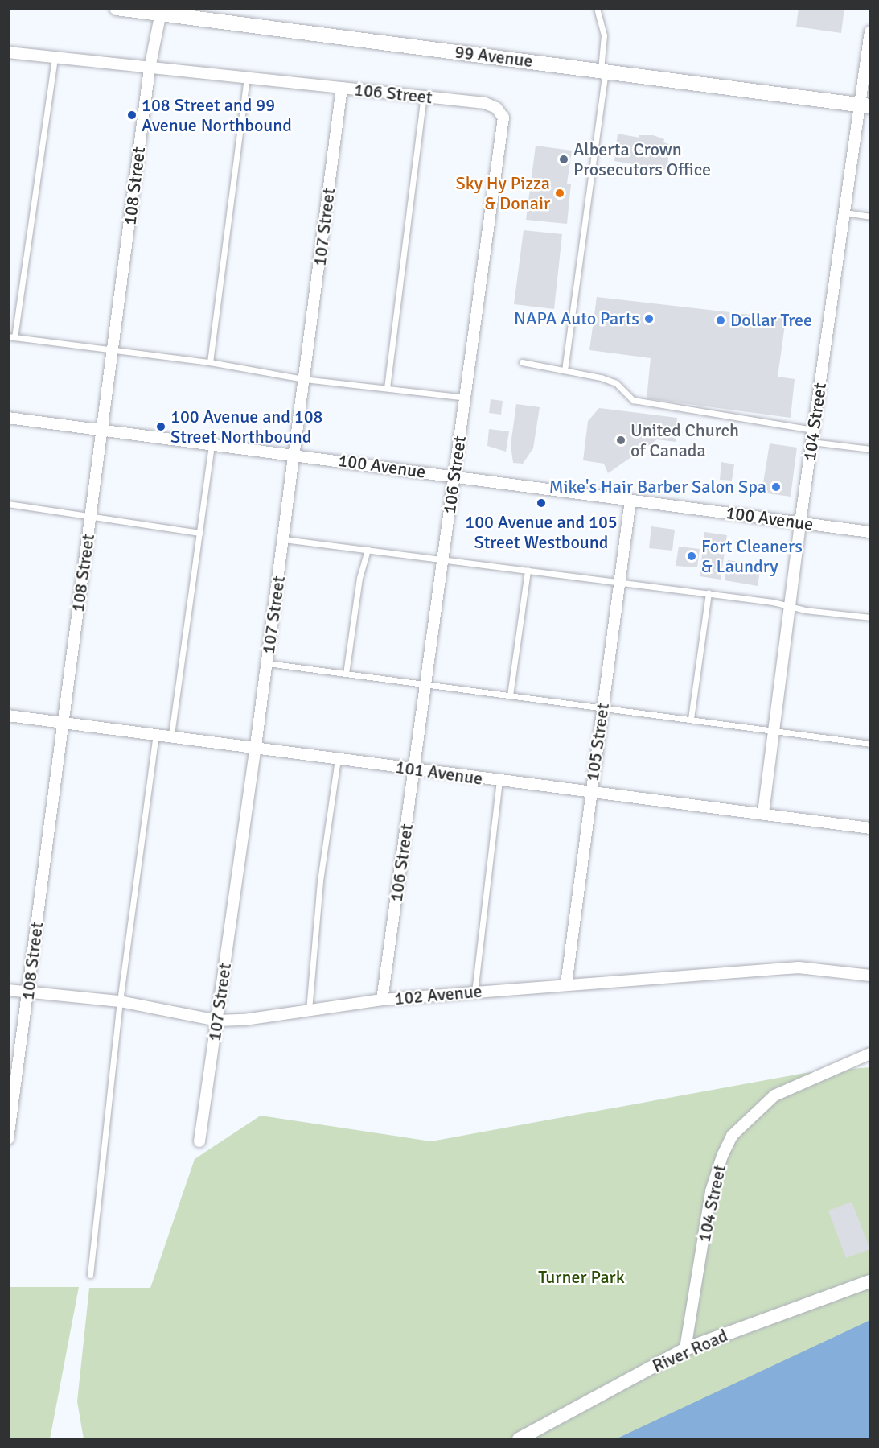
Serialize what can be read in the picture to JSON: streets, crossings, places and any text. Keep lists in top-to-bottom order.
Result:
{
  "streets": {
    "main road": ["99 Avenue"],
    "street": [
      "106 Street",
      "108 Street",
      "107 Street",
      "104 Street",
      "100 Avenue",
      "105 Street",
      "101 Avenue",
      "102 Avenue",
      "River Road"
    ]
  },
  "crossings": [
    ["99 Avenue", "108 Street"],
    ["99 Avenue", "104 Street"],
    ["106 Street", "108 Street"],
    ["106 Street", "107 Street"],
    ["106 Street", "100 Avenue"],
    ["106 Street", "101 Avenue"],
    ["106 Street", "102 Avenue"],
    ["108 Street", "100 Avenue"],
    ["108 Street", "101 Avenue"],
    ["108 Street", "102 Avenue"],
    ["107 Street", "100 Avenue"],
    ["107 Street", "101 Avenue"],
    ["107 Street", "102 Avenue"],
    ["104 Street", "100 Avenue"],
    ["104 Street", "101 Avenue"],
    ["104 Street", "River Road"],
    ["100 Avenue", "105 Street"],
    ["105 Street", "101 Avenue"],
    ["105 Street", "102 Avenue"]
  ],
  "parks": ["Turner Park"],
  "places": [
    "108 Street and 99 Avenue Northbound",
    "Alberta Crown Prosecutors Office",
    "Sky Hy Pizza & Donair",
    "NAPA Auto Parts",
    "Dollar Tree",
    "100 Avenue and 108 Street Northbound",
    "United Church of Canada",
    "Mike's Hair Barber Salon Spa",
    "100 Avenue and 105 Street Westbound",
    "Fort Cleaners & Laundry"
  ]
}
